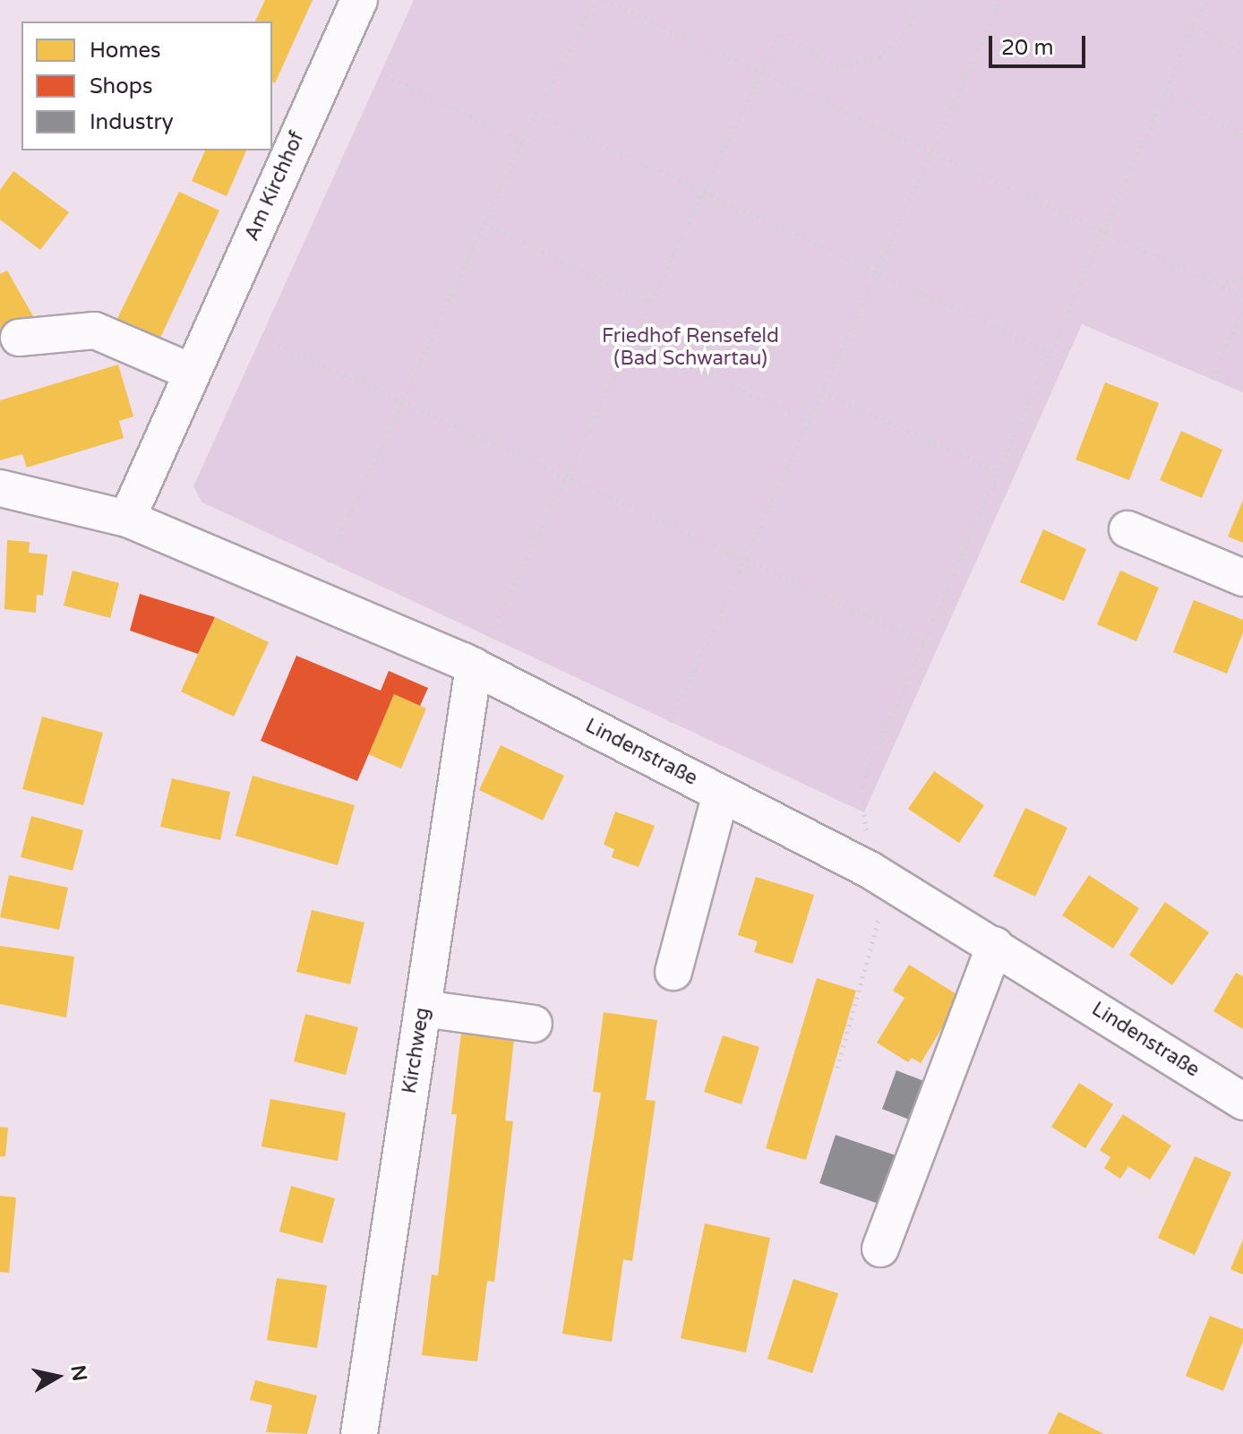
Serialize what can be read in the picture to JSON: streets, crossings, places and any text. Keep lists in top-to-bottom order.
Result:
{
  "streets": {
    "street": ["Am Kirchhof", "Lindenstraße", "Kirchweg"]
  },
  "crossings": [
    ["Am Kirchhof", "Lindenstraße"],
    ["Lindenstraße", "Kirchweg"]
  ],
  "parks": ["Friedhof Rensefeld (Bad Schwartau)"],
  "legend": ["Homes", "Shops", "Industry"],
  "scale_bar": "20 m",
  "north": "right"
}
